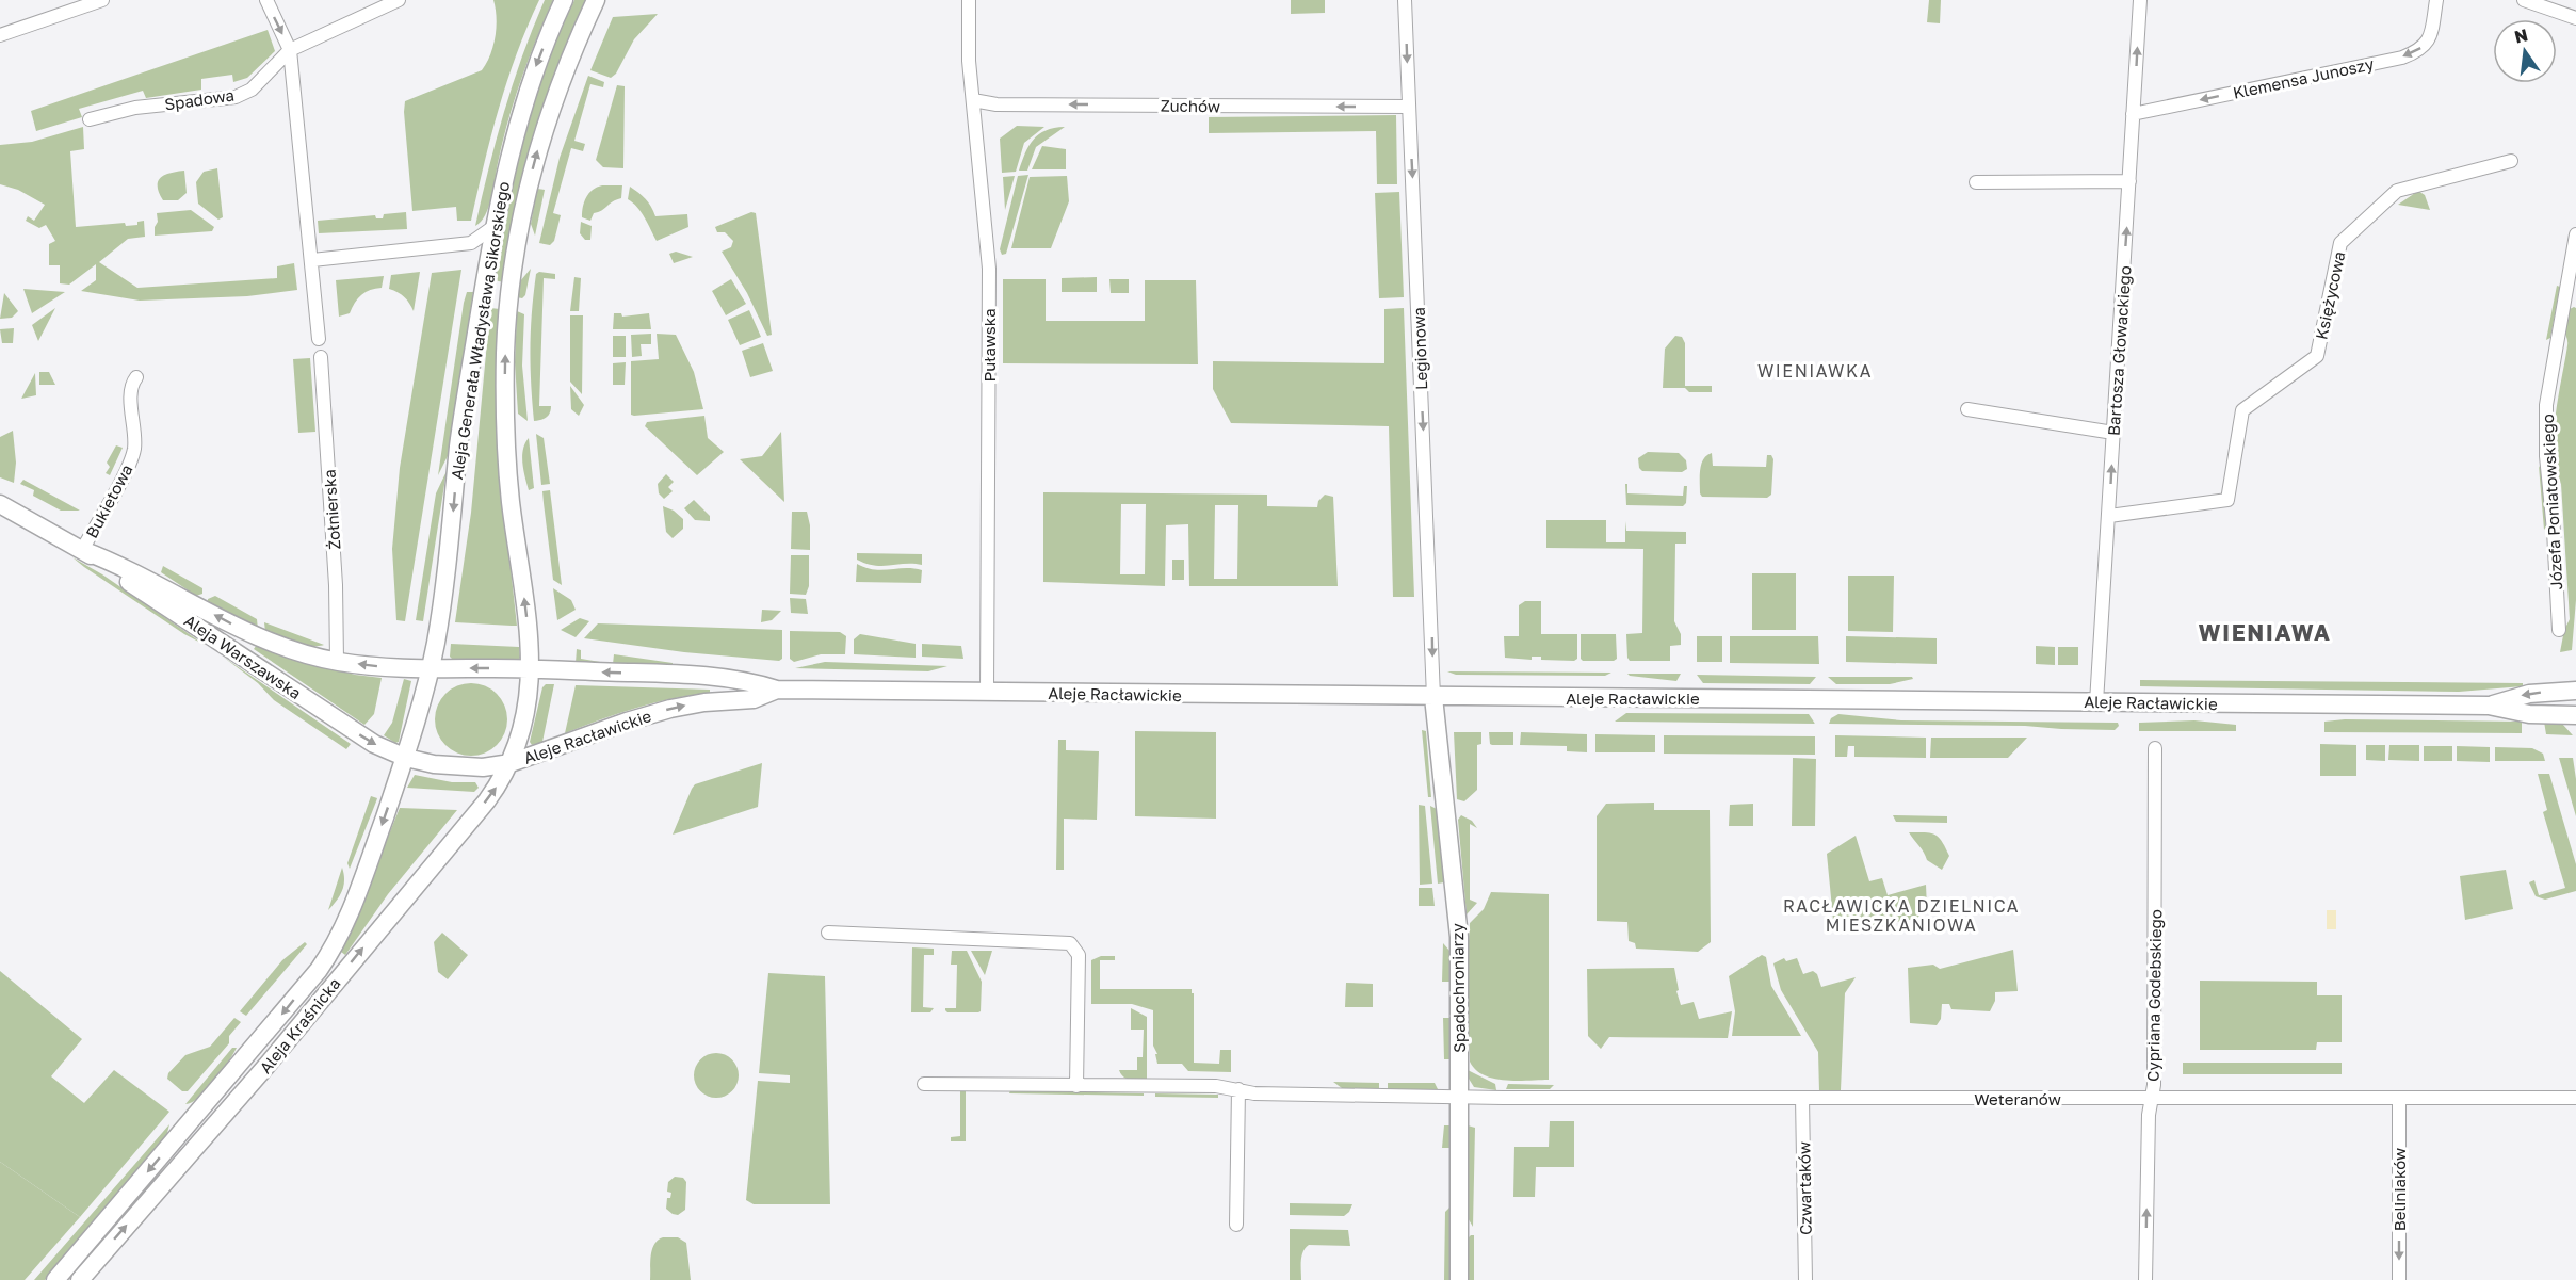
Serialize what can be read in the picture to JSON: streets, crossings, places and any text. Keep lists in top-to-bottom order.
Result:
{
  "streets": {
    "street": [
      "Klemensa Junoszy",
      "Spadowa",
      "Zuchów",
      "Księżycowa",
      "Aleja Generała Władysława Sikorskiego",
      "Puławska",
      "Legionowa",
      "Bartosza Głowackiego",
      "Bukietowa",
      "Józefa Poniatowskiego",
      "Żołnierska",
      "Aleja Warszawska",
      "Aleje Racławickie",
      "Spadochroniarzy",
      "Cypriana Godebskiego",
      "Aleja Kraśnicka",
      "Weteranów",
      "Czwartaków",
      "Beliniaków"
    ]
  },
  "crossings": [
    ["Klemensa Junoszy", "Bartosza Głowackiego"],
    ["Zuchów", "Puławska"],
    ["Zuchów", "Legionowa"],
    ["Księżycowa", "Bartosza Głowackiego"],
    ["Aleja Generała Władysława Sikorskiego", "Aleja Warszawska"],
    ["Aleja Generała Władysława Sikorskiego", "Aleje Racławickie"],
    ["Aleja Generała Władysława Sikorskiego", "Aleja Kraśnicka"],
    ["Puławska", "Aleje Racławickie"],
    ["Legionowa", "Aleje Racławickie"],
    ["Legionowa", "Spadochroniarzy"],
    ["Bartosza Głowackiego", "Aleje Racławickie"],
    ["Bukietowa", "Aleja Warszawska"],
    ["Żołnierska", "Aleja Warszawska"],
    ["Aleja Warszawska", "Aleje Racławickie"],
    ["Aleja Warszawska", "Aleja Kraśnicka"],
    ["Aleje Racławickie", "Spadochroniarzy"],
    ["Aleje Racławickie", "Aleja Kraśnicka"],
    ["Spadochroniarzy", "Weteranów"],
    ["Cypriana Godebskiego", "Weteranów"],
    ["Weteranów", "Czwartaków"],
    ["Weteranów", "Beliniaków"]
  ],
  "one_way": [
    "Klemensa Junoszy",
    "Zuchów",
    "Legionowa",
    "Bartosza Głowackiego",
    "Beliniaków"
  ],
  "districts": ["WIENIAWKA", "WIENIAWA", "RACŁAWICKA DZIELNICA MIESZKANIOWA"],
  "north": "top"
}
